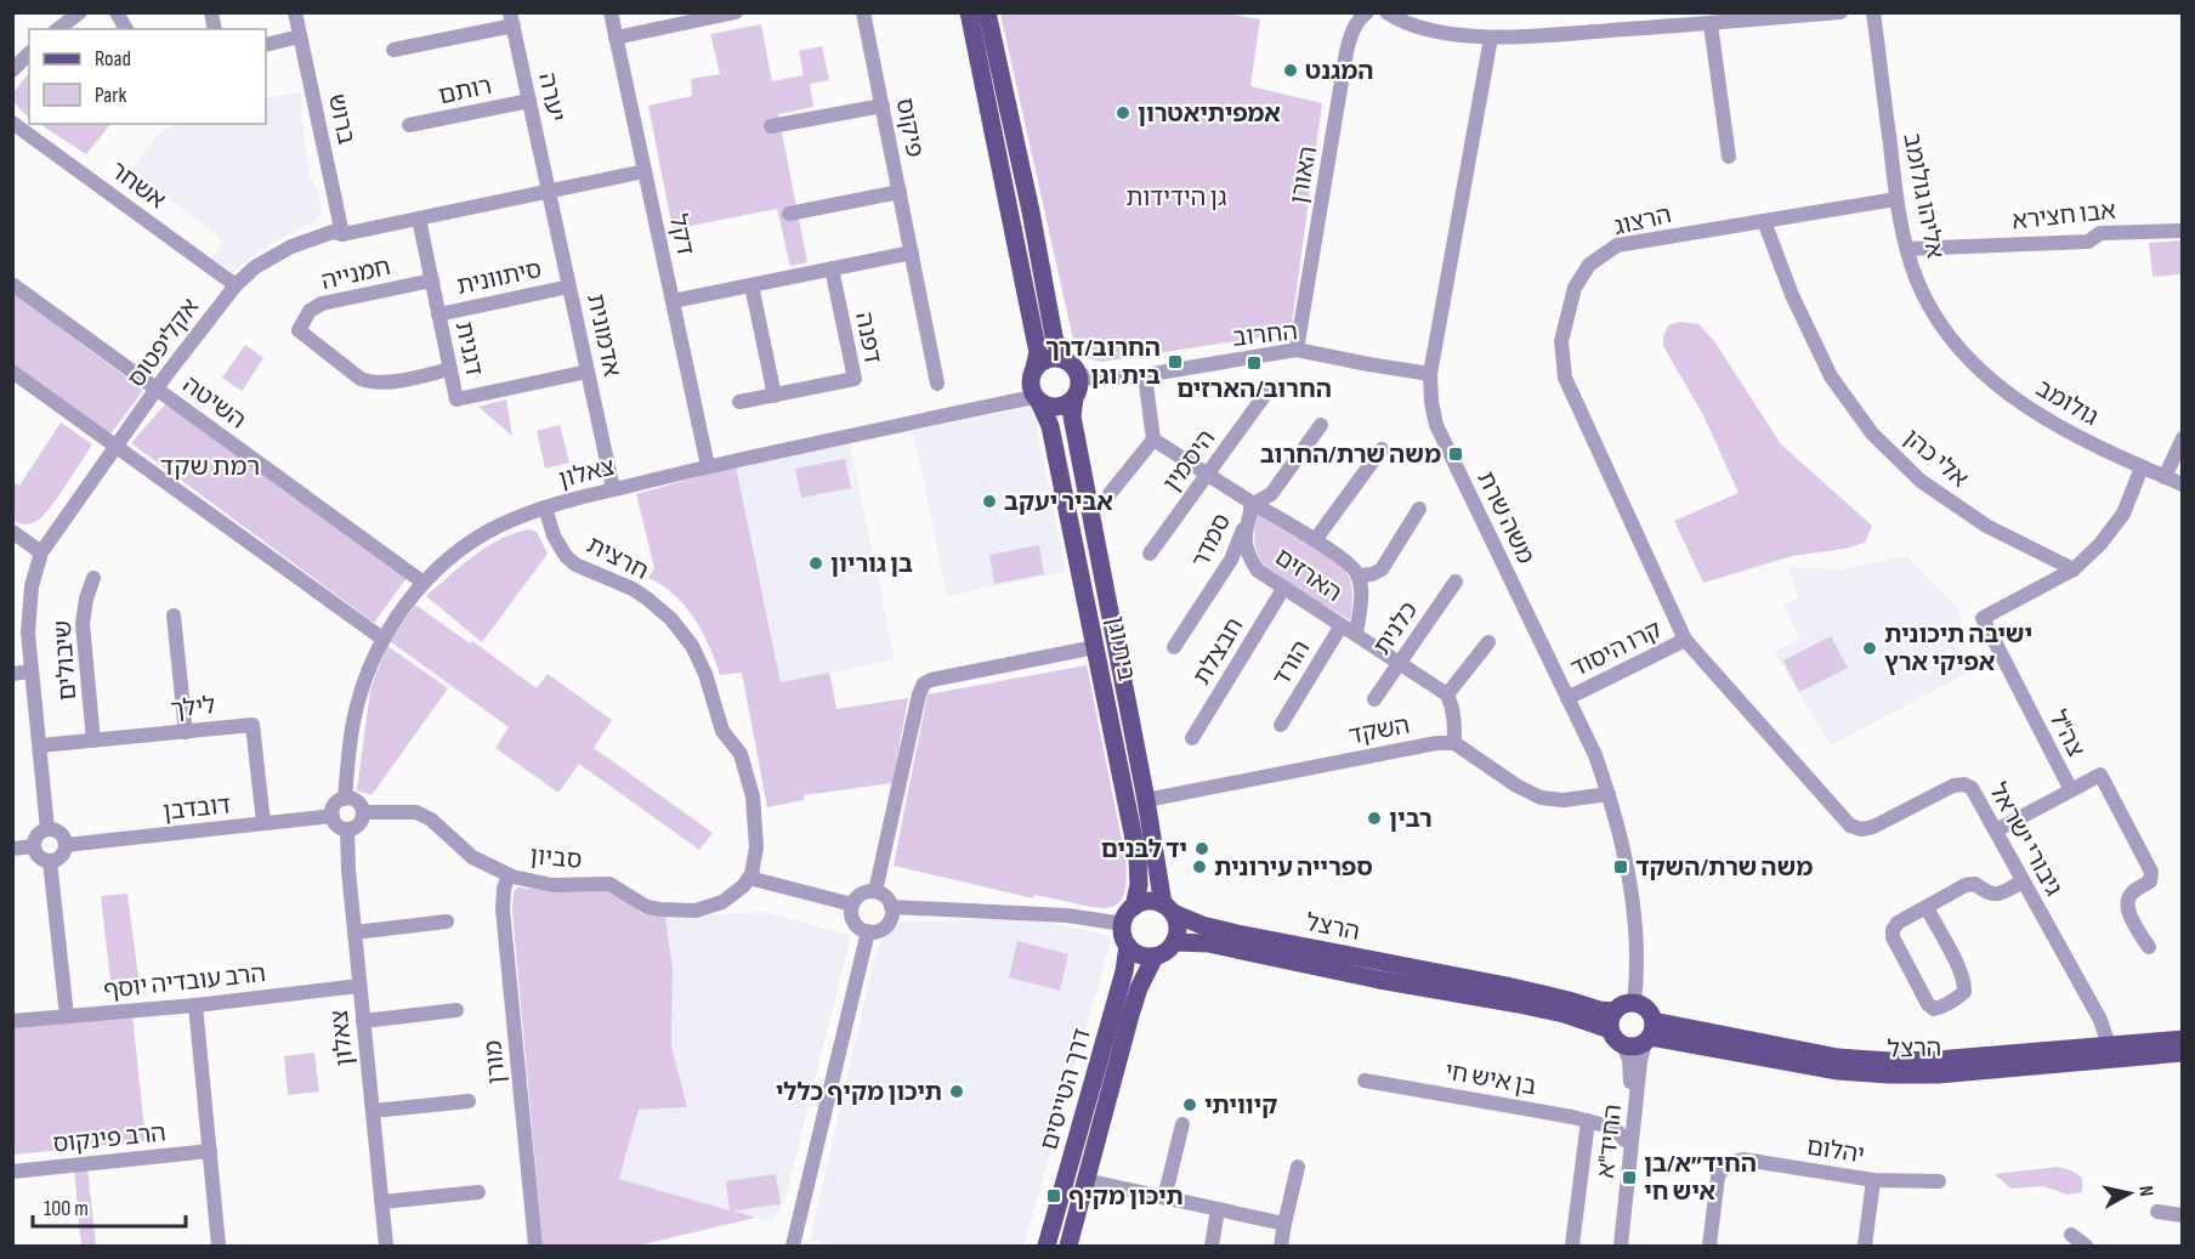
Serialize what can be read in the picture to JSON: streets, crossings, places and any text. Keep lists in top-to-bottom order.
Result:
{
  "streets": {
    "main road": ["בית וגן", "הרצל", "דרך הטייסים"],
    "street": [
      "רותם",
      "יערה",
      "ברוש",
      "פיקוס",
      "האורן",
      "אשחר",
      "אליהו גולומב",
      "אבו חצירא",
      "הרצוג",
      "דקל",
      "חמנייה",
      "סיתוונית",
      "החרוב",
      "אדמונית",
      "דפנה",
      "אקליפטוס",
      "דגנית",
      "השיטה",
      "גולומב",
      "אלי כהן",
      "היסמין",
      "צאלון",
      "משה שרת",
      "סמדר",
      "חרצית",
      "הארזים",
      "כלנית",
      "קרו היסוד",
      "חבצלת",
      "שיבולים",
      "הורד",
      "לילך",
      "השקד",
      "צה\"ל",
      "דובדבן",
      "גיבורי ישראל",
      "סביון",
      "הרב עובדיה יוסף",
      "מורן",
      "בן איש חי",
      "הרב פינקוס",
      "החיד\"א",
      "יהלום"
    ]
  },
  "crossings": [
    ["רותם", "יערה"],
    ["יערה", "אדמונית"],
    ["יערה", "אקליפטוס"],
    ["ברוש", "אקליפטוס"],
    ["האורן", "החרוב"],
    ["אשחר", "אקליפטוס"],
    ["אליהו גולומב", "אבו חצירא"],
    ["אליהו גולומב", "הרצוג"],
    ["אליהו גולומב", "גולומב"],
    ["הרצוג", "אלי כהן"],
    ["הרצוג", "קרו היסוד"],
    ["הרצוג", "גיבורי ישראל"],
    ["דקל", "אקליפטוס"],
    ["דקל", "צאלון"],
    ["חמנייה", "דגנית"],
    ["סיתוונית", "אדמונית"],
    ["סיתוונית", "דגנית"],
    ["החרוב", "צאלון"],
    ["החרוב", "משה שרת"],
    ["החרוב", "בית וגן"],
    ["אדמונית", "אקליפטוס"],
    ["אדמונית", "דגנית"],
    ["אדמונית", "צאלון"],
    ["אקליפטוס", "דגנית"],
    ["אקליפטוס", "השיטה"],
    ["אקליפטוס", "לילך"],
    ["אקליפטוס", "דובדבן"],
    ["השיטה", "צאלון"],
    ["אלי כהן", "צה\"ל"],
    ["היסמין", "הארזים"],
    ["צאלון", "חרצית"],
    ["צאלון", "בית וגן"],
    ["צאלון", "דובדבן"],
    ["צאלון", "סביון"],
    ["צאלון", "הרב עובדיה יוסף"],
    ["משה שרת", "קרו היסוד"],
    ["משה שרת", "הרצל"],
    ["משה שרת", "החיד\"א"],
    ["סמדר", "הארזים"],
    ["חרצית", "סביון"],
    ["הארזים", "כלנית"],
    ["הארזים", "חבצלת"],
    ["הארזים", "הורד"],
    ["בית וגן", "השקד"],
    ["בית וגן", "הרצל"],
    ["בית וגן", "דרך הטייסים"],
    ["קרו היסוד", "גיבורי ישראל"],
    ["שיבולים", "לילך"],
    ["לילך", "דובדבן"],
    ["דובדבן", "סביון"],
    ["גיבורי ישראל", "הרצל"],
    ["סביון", "מורן"],
    ["הרצל", "דרך הטייסים"],
    ["הרצל", "החיד\"א"],
    ["בן איש חי", "החיד\"א"]
  ],
  "districts": ["רמת שקד"],
  "parks": ["גן הידידות"],
  "places": {
    "other": [
      "המגנט",
      "אמפיתיאטרון",
      "אביר יעקב",
      "בן גוריון",
      "ישיבה תיכונית אפיקי ארץ",
      "רבין",
      "יד לבנים",
      "ספרייה עירונית",
      "תיכון מקיף כללי",
      "קיוויתי"
    ],
    "transit": [
      "החרוב/דרך בית וגן",
      "החרוב/הארזים",
      "משה שרת/החרוב",
      "משה שרת/השקד",
      "החיד״א/בן איש חי",
      "תיכון מקיף"
    ]
  },
  "legend": ["Road", "Park"],
  "scale_bar": "100 m",
  "north": "right"
}
